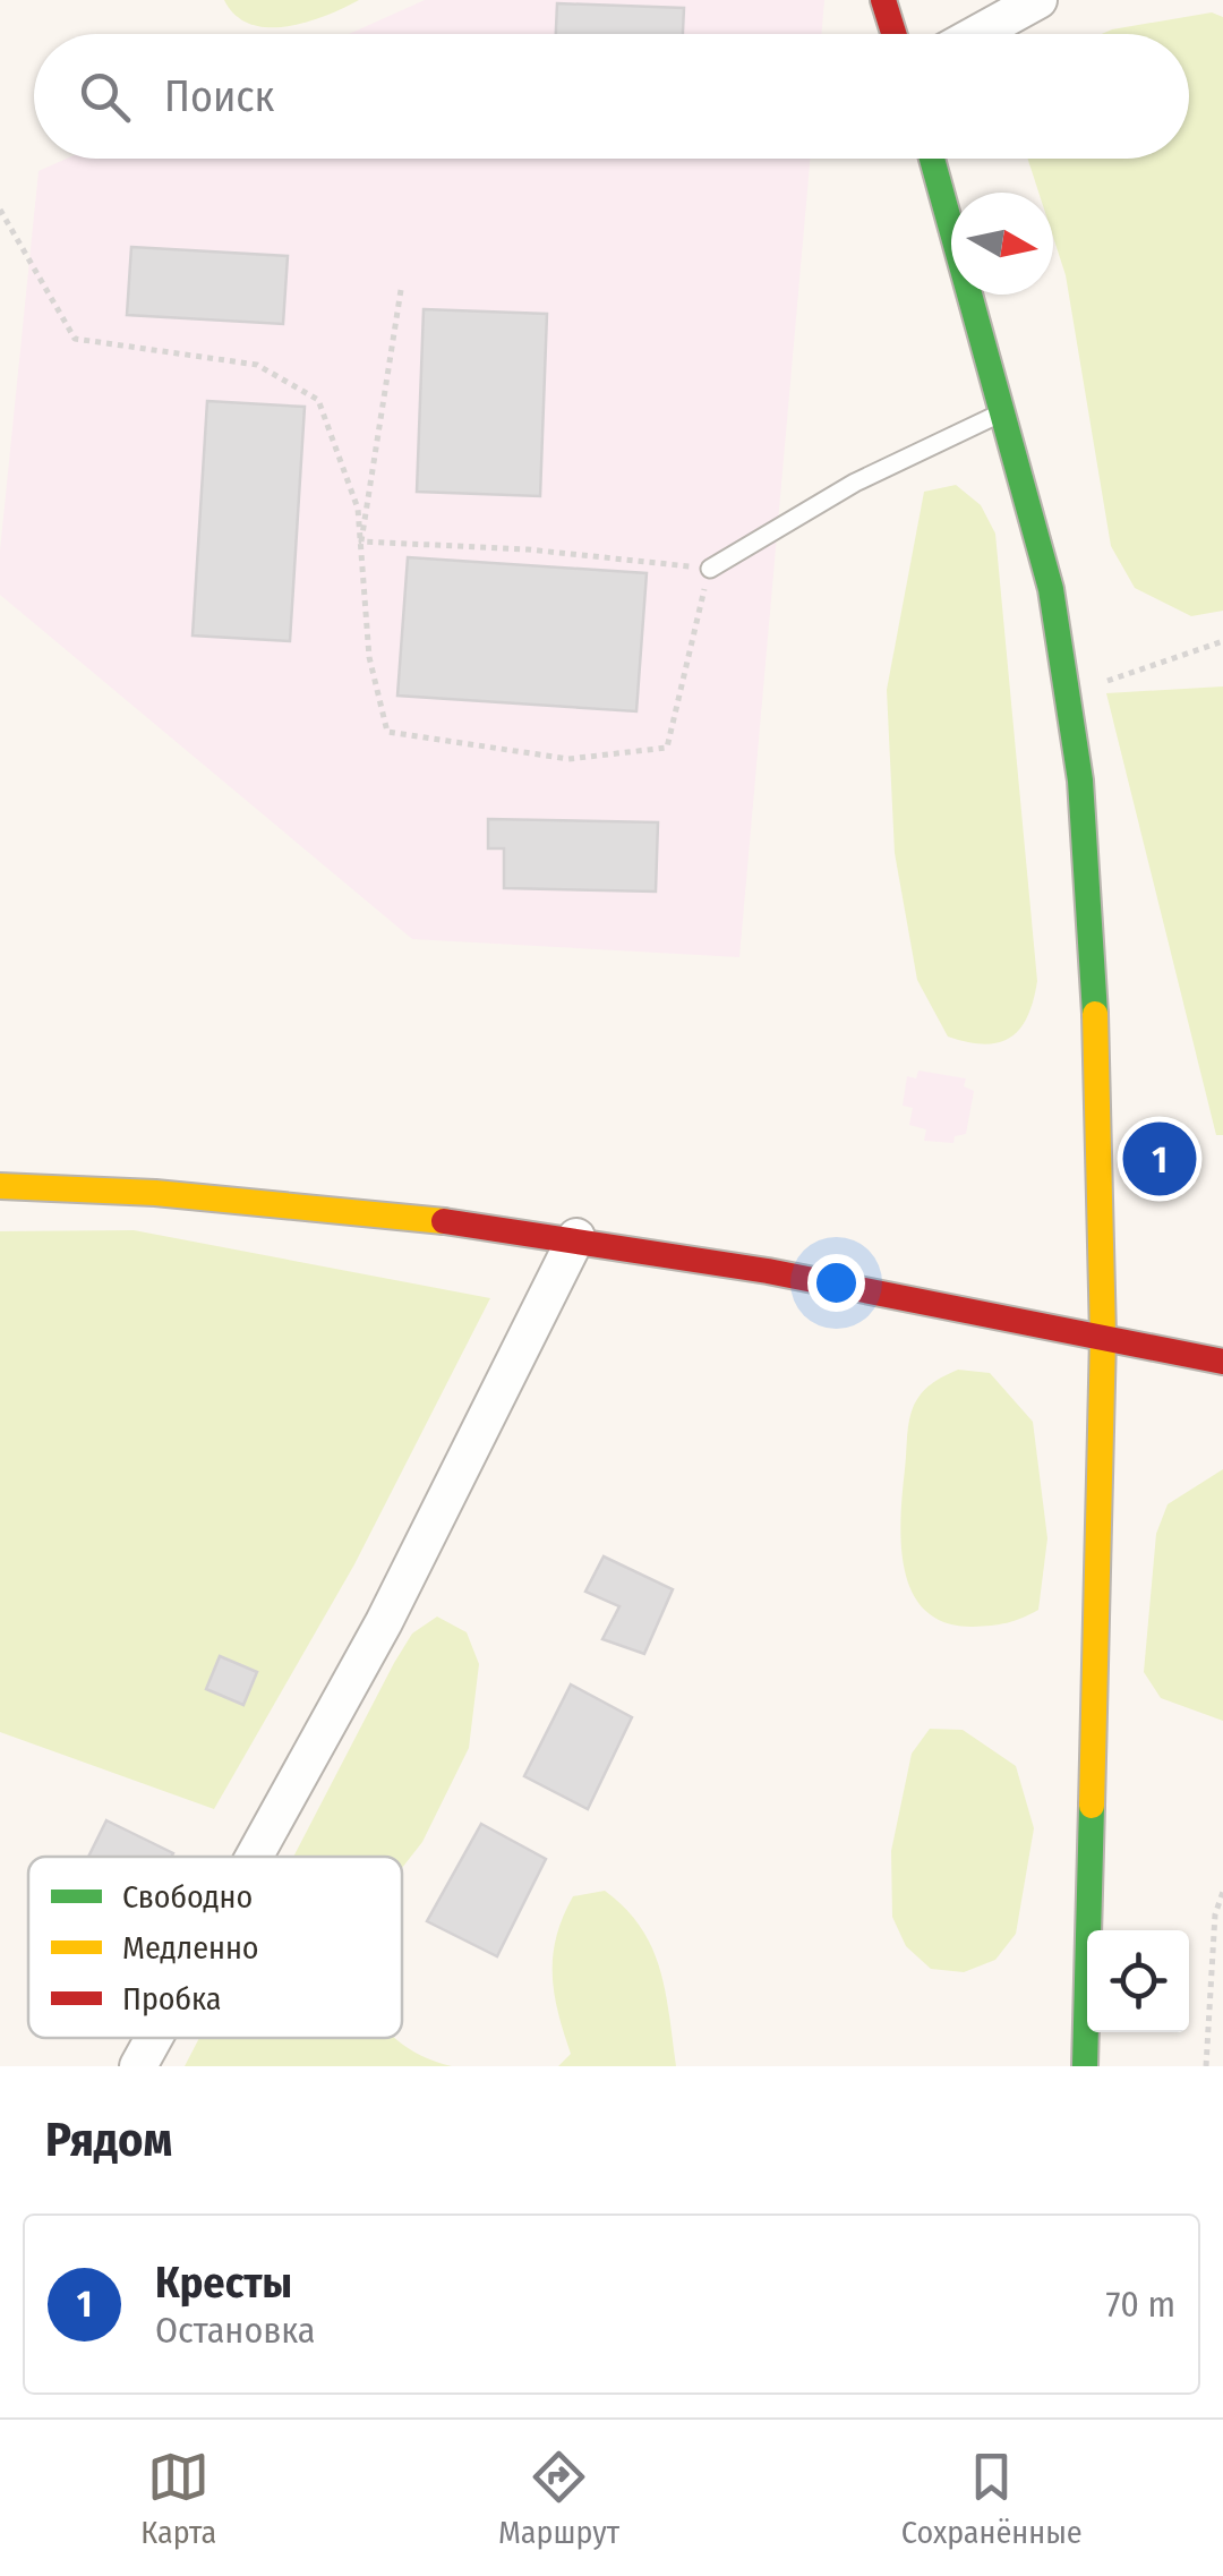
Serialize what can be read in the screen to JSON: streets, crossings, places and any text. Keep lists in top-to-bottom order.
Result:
{
  "legend": ["Свободно", "Медленно", "Пробка"],
  "north": "right",
  "page": {
    "search": "Поиск",
    "pins": "1",
    "heading": "Рядом",
    "list": [
      {
        "mark": "1",
        "name": "Кресты",
        "note": "Остановка",
        "value": "70 m"
      }
    ],
    "nav": ["Карта", "Маршрут", "Сохранённые"]
  }
}
